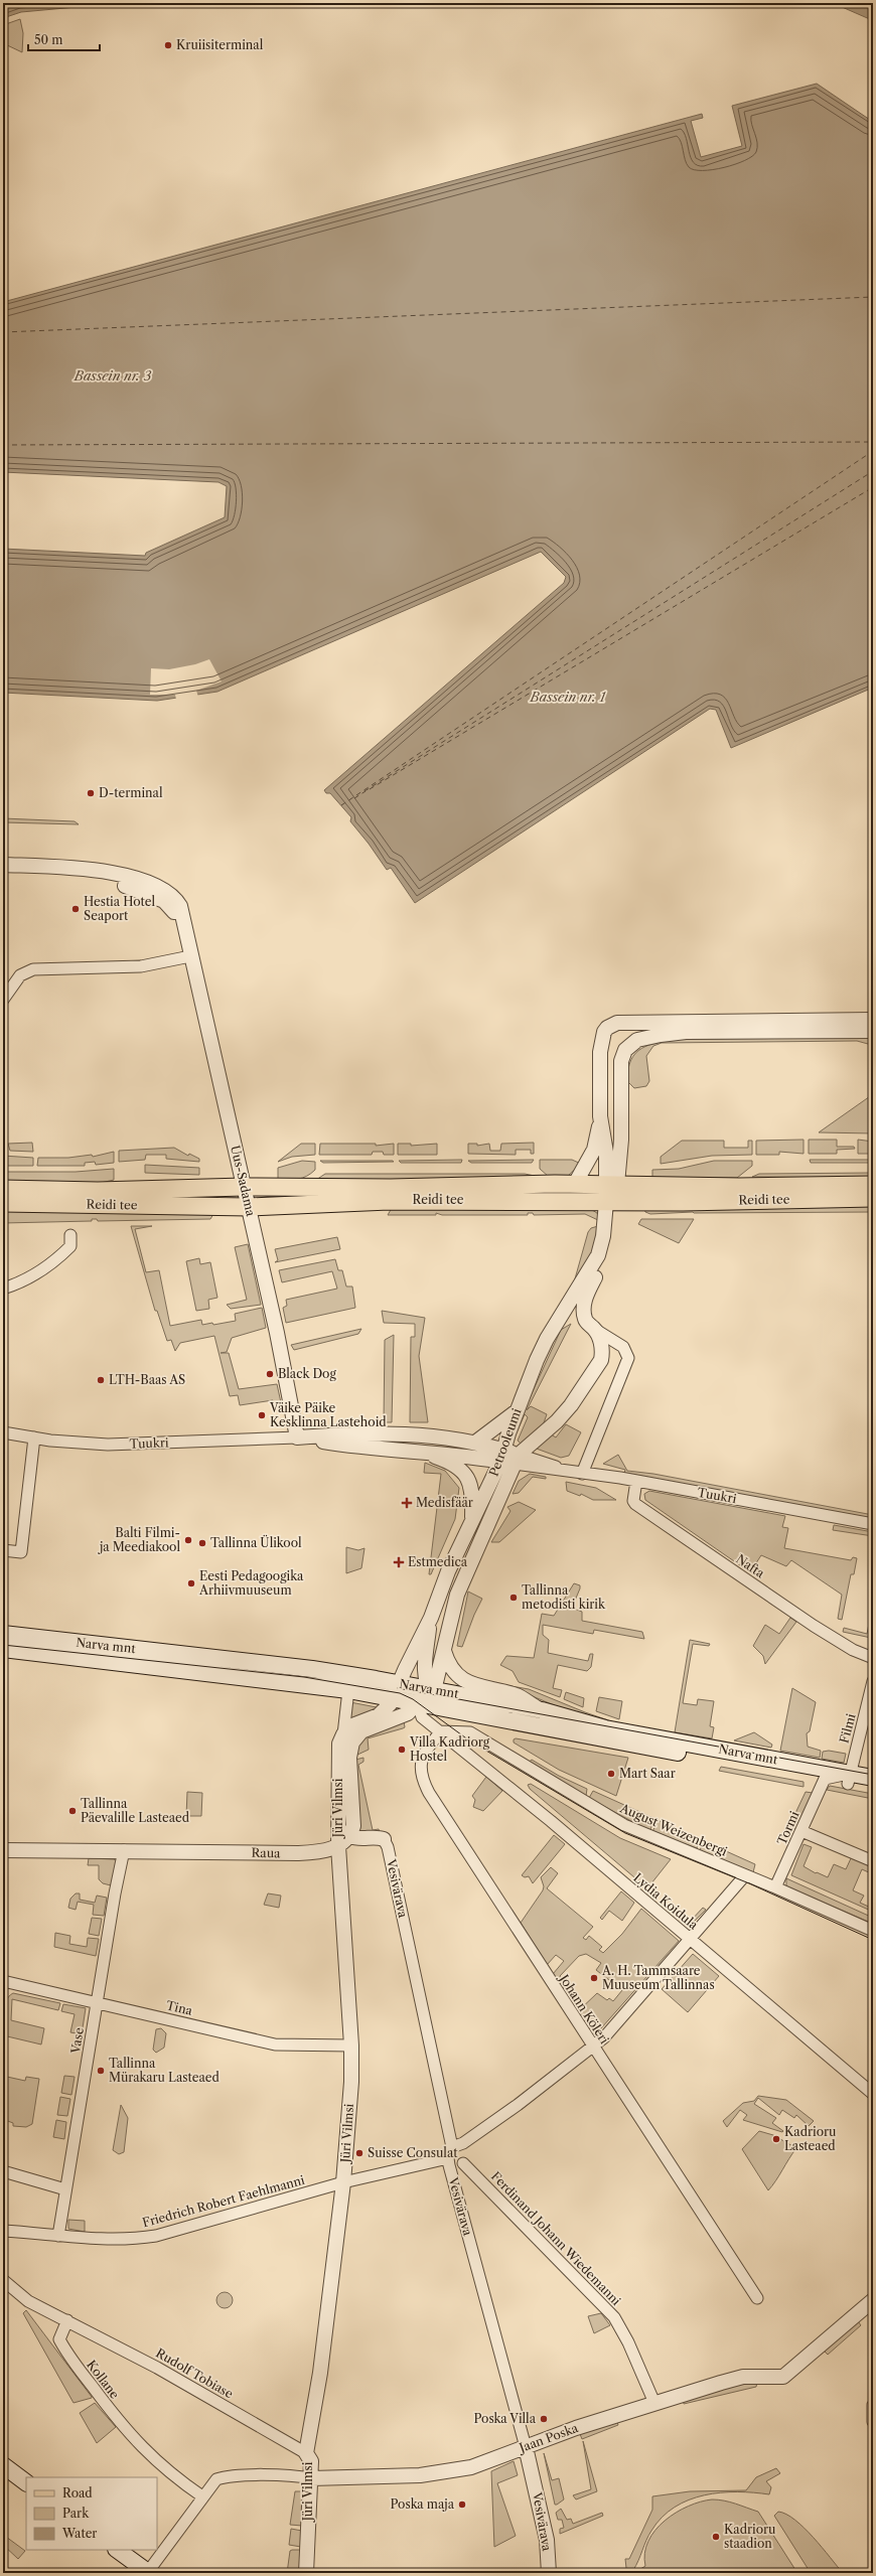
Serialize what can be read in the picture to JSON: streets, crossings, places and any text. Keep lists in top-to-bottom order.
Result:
{
  "streets": {
    "main road": ["Reidi tee", "Narva mnt"],
    "street": [
      "Uus-Sadama",
      "Petrooleumi",
      "Tuukri",
      "Nafta",
      "Filmi",
      "Jüri Vilmsi",
      "Tormi",
      "August Weizenbergi",
      "Raua",
      "Vesivärava",
      "Lydia Koidula",
      "Tina",
      "Johann Köleri",
      "Vase",
      "Friedrich Robert Faehlmanni",
      "Ferdinand Johann Wiedemanni",
      "Rudolf Tobiase",
      "Kollane",
      "Jaan Poska"
    ]
  },
  "crossings": [
    ["Uus-Sadama", "Reidi tee"],
    ["Uus-Sadama", "Tuukri"],
    ["Reidi tee", "Petrooleumi"],
    ["Petrooleumi", "Tuukri"],
    ["Petrooleumi", "Narva mnt"],
    ["Tuukri", "Nafta"],
    ["Narva mnt", "Filmi"],
    ["Narva mnt", "Jüri Vilmsi"],
    ["Narva mnt", "Tormi"],
    ["Jüri Vilmsi", "Raua"],
    ["Jüri Vilmsi", "Tina"],
    ["Jüri Vilmsi", "Friedrich Robert Faehlmanni"],
    ["Jüri Vilmsi", "Rudolf Tobiase"],
    ["Jüri Vilmsi", "Jaan Poska"],
    ["Tormi", "August Weizenbergi"],
    ["August Weizenbergi", "Lydia Koidula"],
    ["August Weizenbergi", "Johann Köleri"],
    ["Raua", "Vase"],
    ["Vesivärava", "Friedrich Robert Faehlmanni"],
    ["Vesivärava", "Jaan Poska"],
    ["Lydia Koidula", "Johann Köleri"],
    ["Tina", "Vase"],
    ["Vase", "Friedrich Robert Faehlmanni"],
    ["Ferdinand Johann Wiedemanni", "Jaan Poska"],
    ["Rudolf Tobiase", "Kollane"],
    ["Kollane", "Jaan Poska"]
  ],
  "water": ["Bassein nr. 3", "Bassein nr. 1"],
  "places": {
    "other": [
      "Kruiisiterminal",
      "D-terminal",
      "Hestia Hotel Seaport",
      "Black Dog",
      "LTH-Baas AS",
      "Väike Päike Kesklinna Lastehoid",
      "Balti Filmi- ja Meediakool",
      "Tallinna Ülikool",
      "Eesti Pedagoogika Arhiivmuuseum",
      "Tallinna metodisti kirik",
      "Villa Kadriorg Hostel",
      "Mart Saar",
      "Tallinna Päevalille Lasteaed",
      "A. H. Tammsaare Muuseum Tallinnas",
      "Tallinna Mürakaru Lasteaed",
      "Kadrioru Lasteaed",
      "Suisse Consulat",
      "Poska Villa",
      "Poska maja",
      "Kadrioru staadion"
    ],
    "health": ["Medisfäär", "Estmedica"]
  },
  "legend": ["Road", "Park", "Water"],
  "scale_bar": "50 m"
}
